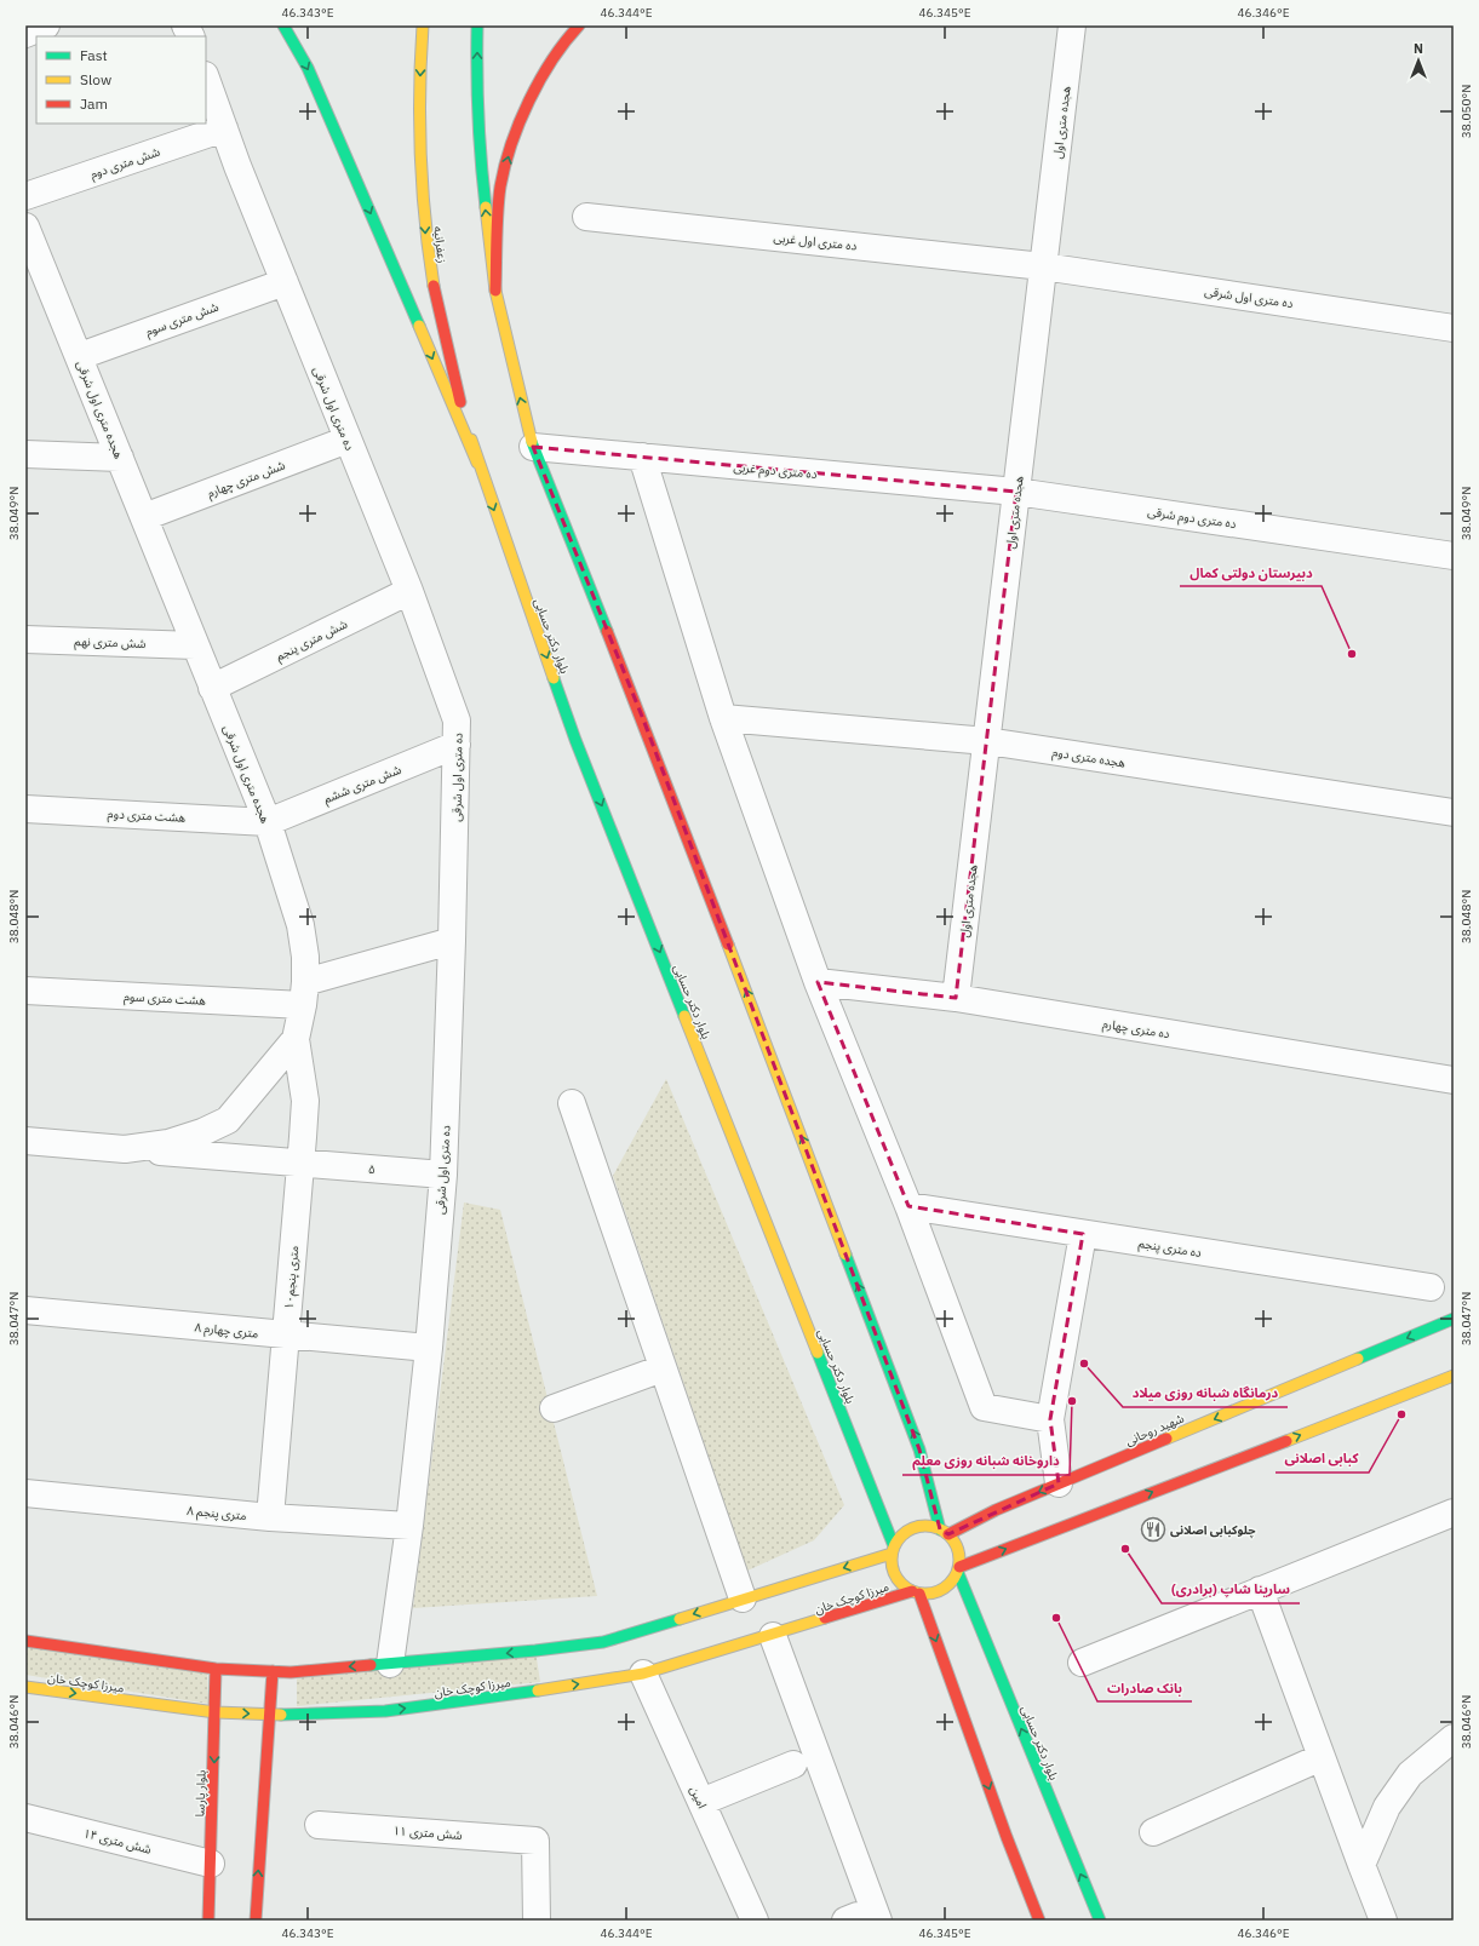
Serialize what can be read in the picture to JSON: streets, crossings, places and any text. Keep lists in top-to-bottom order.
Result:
{
  "streets": {
    "main road": [
      "زعفرانیه",
      "بلوار دکتر حسابی",
      "شهید روحانی",
      "میرزا کوچک خان",
      "بلوار پارسا"
    ],
    "street": [
      "هجده متری اول",
      "شش متری دوم",
      "ده متری اول غربی",
      "ده متری اول شرقی",
      "شش متری سوم",
      "هجده متری اول شرقی",
      "ده متری دوم غربی",
      "شش متری چهارم",
      "ده متری دوم شرقی",
      "شش متری پنجم",
      "شش متری نهم",
      "هجده متری دوم",
      "شش متری ششم",
      "هشت متری دوم",
      "هشت متری سوم",
      "ده متری چهارم",
      "۵",
      "ده متری پنجم",
      "۱۰متری پنجم",
      "۸ متری چهارم",
      "۸ متری پنجم",
      "امین",
      "شش متری ۱۱",
      "شش متری ۱۴"
    ]
  },
  "crossings": [
    ["هجده متری اول", "ده متری اول غربی"],
    ["هجده متری اول", "ده متری اول شرقی"],
    ["هجده متری اول", "ده متری دوم غربی"],
    ["هجده متری اول", "ده متری دوم شرقی"],
    ["هجده متری اول", "هجده متری دوم"],
    ["هجده متری اول", "ده متری چهارم"],
    ["شش متری دوم", "ده متری اول شرقی"],
    ["ده متری اول غربی", "ده متری اول شرقی"],
    ["زعفرانیه", "بلوار دکتر حسابی"],
    ["ده متری اول شرقی", "شش متری سوم"],
    ["ده متری اول شرقی", "شش متری چهارم"],
    ["ده متری اول شرقی", "شش متری پنجم"],
    ["ده متری اول شرقی", "شش متری ششم"],
    ["ده متری اول شرقی", "هشت متری سوم"],
    ["ده متری اول شرقی", "۵"],
    ["ده متری اول شرقی", "۸ متری چهارم"],
    ["ده متری اول شرقی", "۸ متری پنجم"],
    ["شش متری سوم", "هجده متری اول شرقی"],
    ["هجده متری اول شرقی", "شش متری چهارم"],
    ["هجده متری اول شرقی", "شش متری پنجم"],
    ["هجده متری اول شرقی", "شش متری نهم"],
    ["هجده متری اول شرقی", "شش متری ششم"],
    ["هجده متری اول شرقی", "هشت متری دوم"],
    ["هجده متری اول شرقی", "هشت متری سوم"],
    ["هجده متری اول شرقی", "۵"],
    ["هجده متری اول شرقی", "۱۰متری پنجم"],
    ["ده متری دوم غربی", "ده متری دوم شرقی"],
    ["بلوار دکتر حسابی", "شهید روحانی"],
    ["بلوار دکتر حسابی", "میرزا کوچک خان"],
    ["شش متری ششم", "هشت متری دوم"],
    ["۵", "۱۰متری پنجم"],
    ["۱۰متری پنجم", "۸ متری چهارم"],
    ["۱۰متری پنجم", "۸ متری پنجم"],
    ["شهید روحانی", "میرزا کوچک خان"],
    ["میرزا کوچک خان", "بلوار پارسا"],
    ["میرزا کوچک خان", "امین"],
    ["بلوار پارسا", "شش متری ۱۴"]
  ],
  "places": {
    "other": [
      "دبیرستان دولتی کمال",
      "درمانگاه شبانه روزی میلاد",
      "داروخانه شبانه روزی معلم",
      "کبابی اصلانی",
      "سارینا شاپ (برادری)",
      "بانک صادرات"
    ],
    "restaurant": ["چلوکبابی اصلانی"]
  },
  "legend": ["Fast", "Slow", "Jam"],
  "north": "top",
  "coordinates": [
    "46.343°E",
    "46.344°E",
    "46.345°E",
    "46.346°E",
    "38.050°N",
    "38.049°N",
    "38.048°N",
    "38.047°N",
    "38.046°N"
  ]
}
